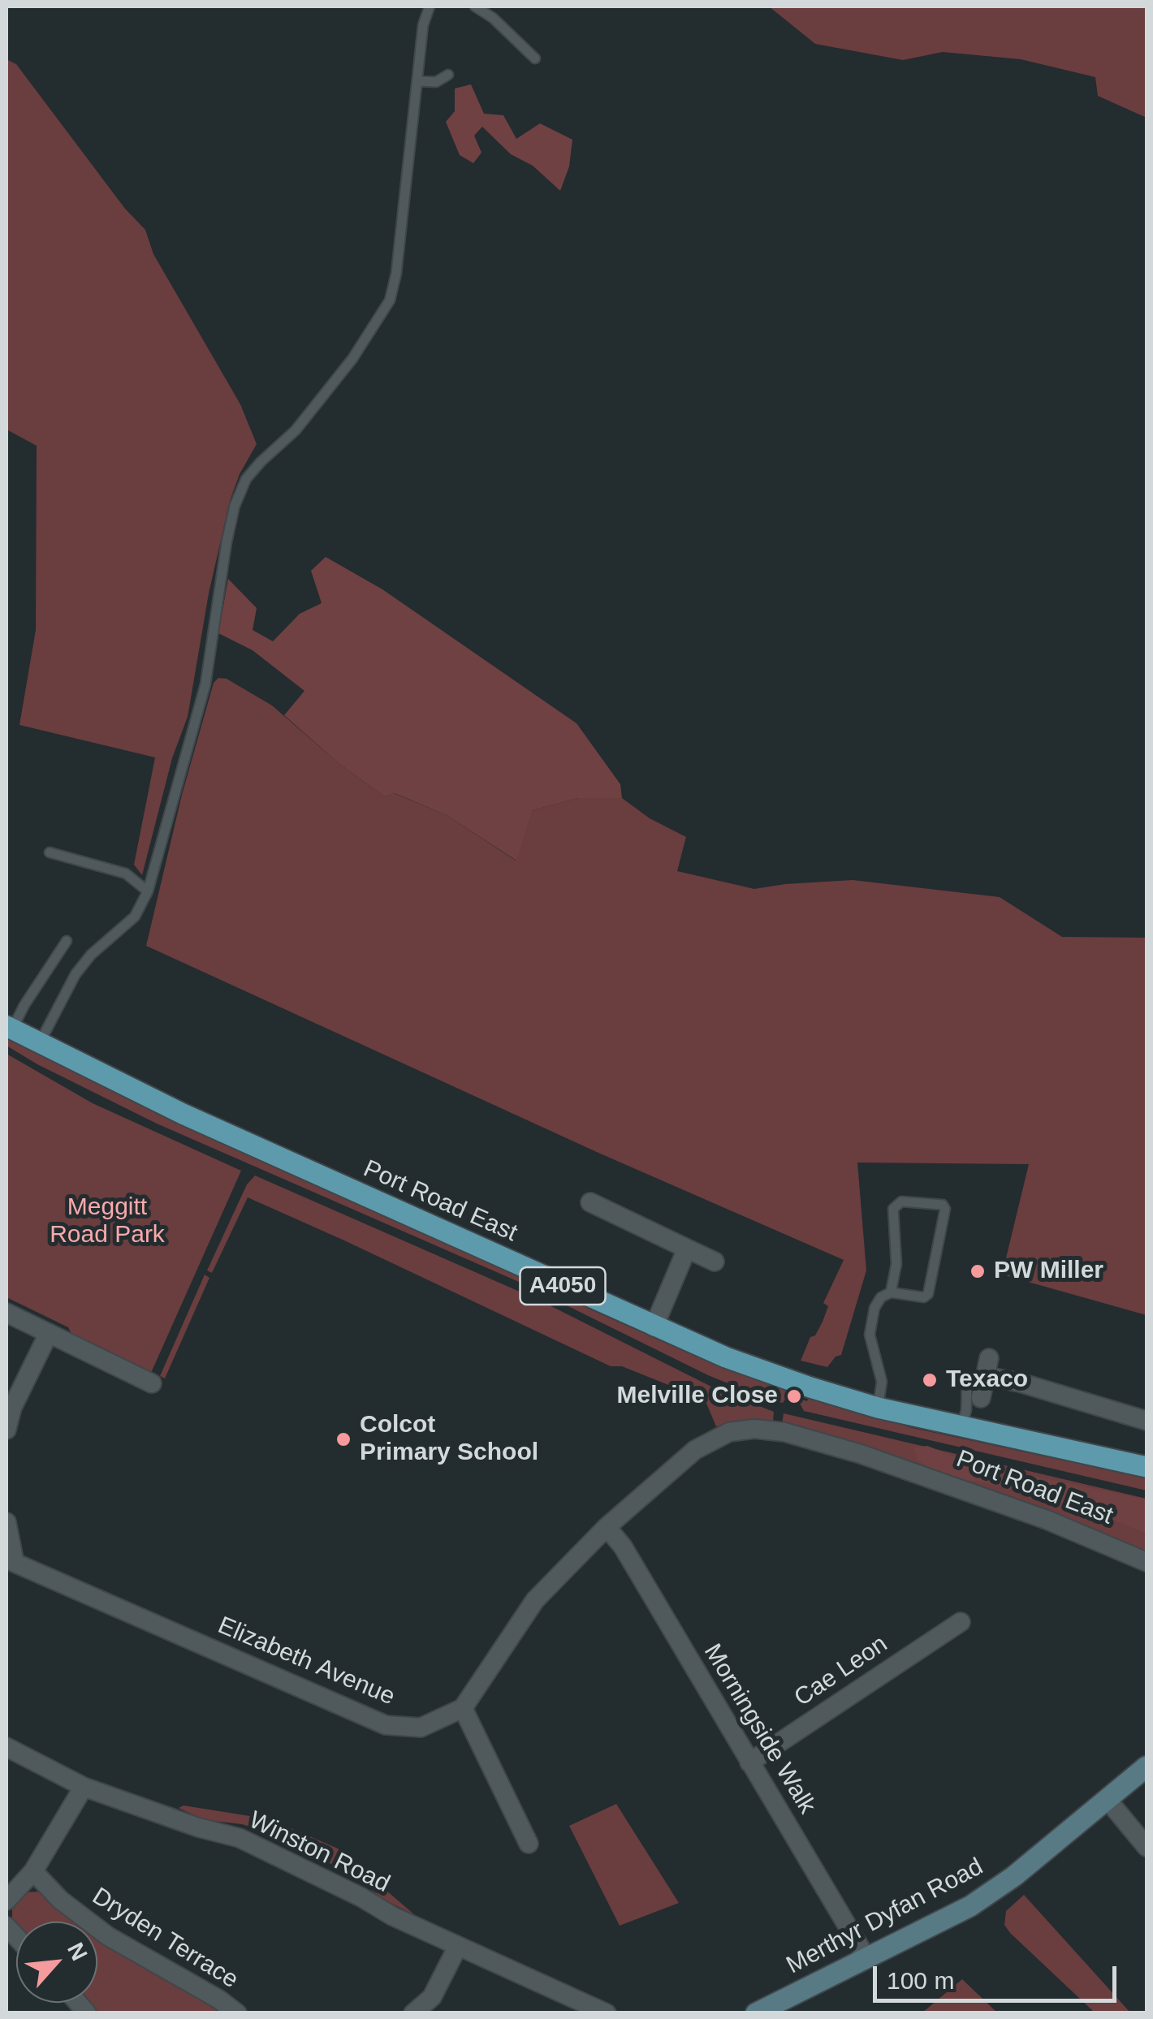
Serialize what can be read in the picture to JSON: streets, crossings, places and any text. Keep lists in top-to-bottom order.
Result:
{
  "streets": {
    "main road": ["Port Road East", "A4050"],
    "street": [
      "Elizabeth Avenue",
      "Cae Leon",
      "Morningside Walk",
      "Winston Road",
      "Merthyr Dyfan Road",
      "Dryden Terrace"
    ]
  },
  "crossings": [
    ["Port Road East", "Morningside Walk"],
    ["Cae Leon", "Morningside Walk"],
    ["Morningside Walk", "Merthyr Dyfan Road"]
  ],
  "parks": ["Meggitt Road Park"],
  "places": [
    "PW Miller",
    "Texaco",
    "Melville Close",
    "Colcot Primary School"
  ],
  "scale_bar": "100 m",
  "north": "top right"
}
